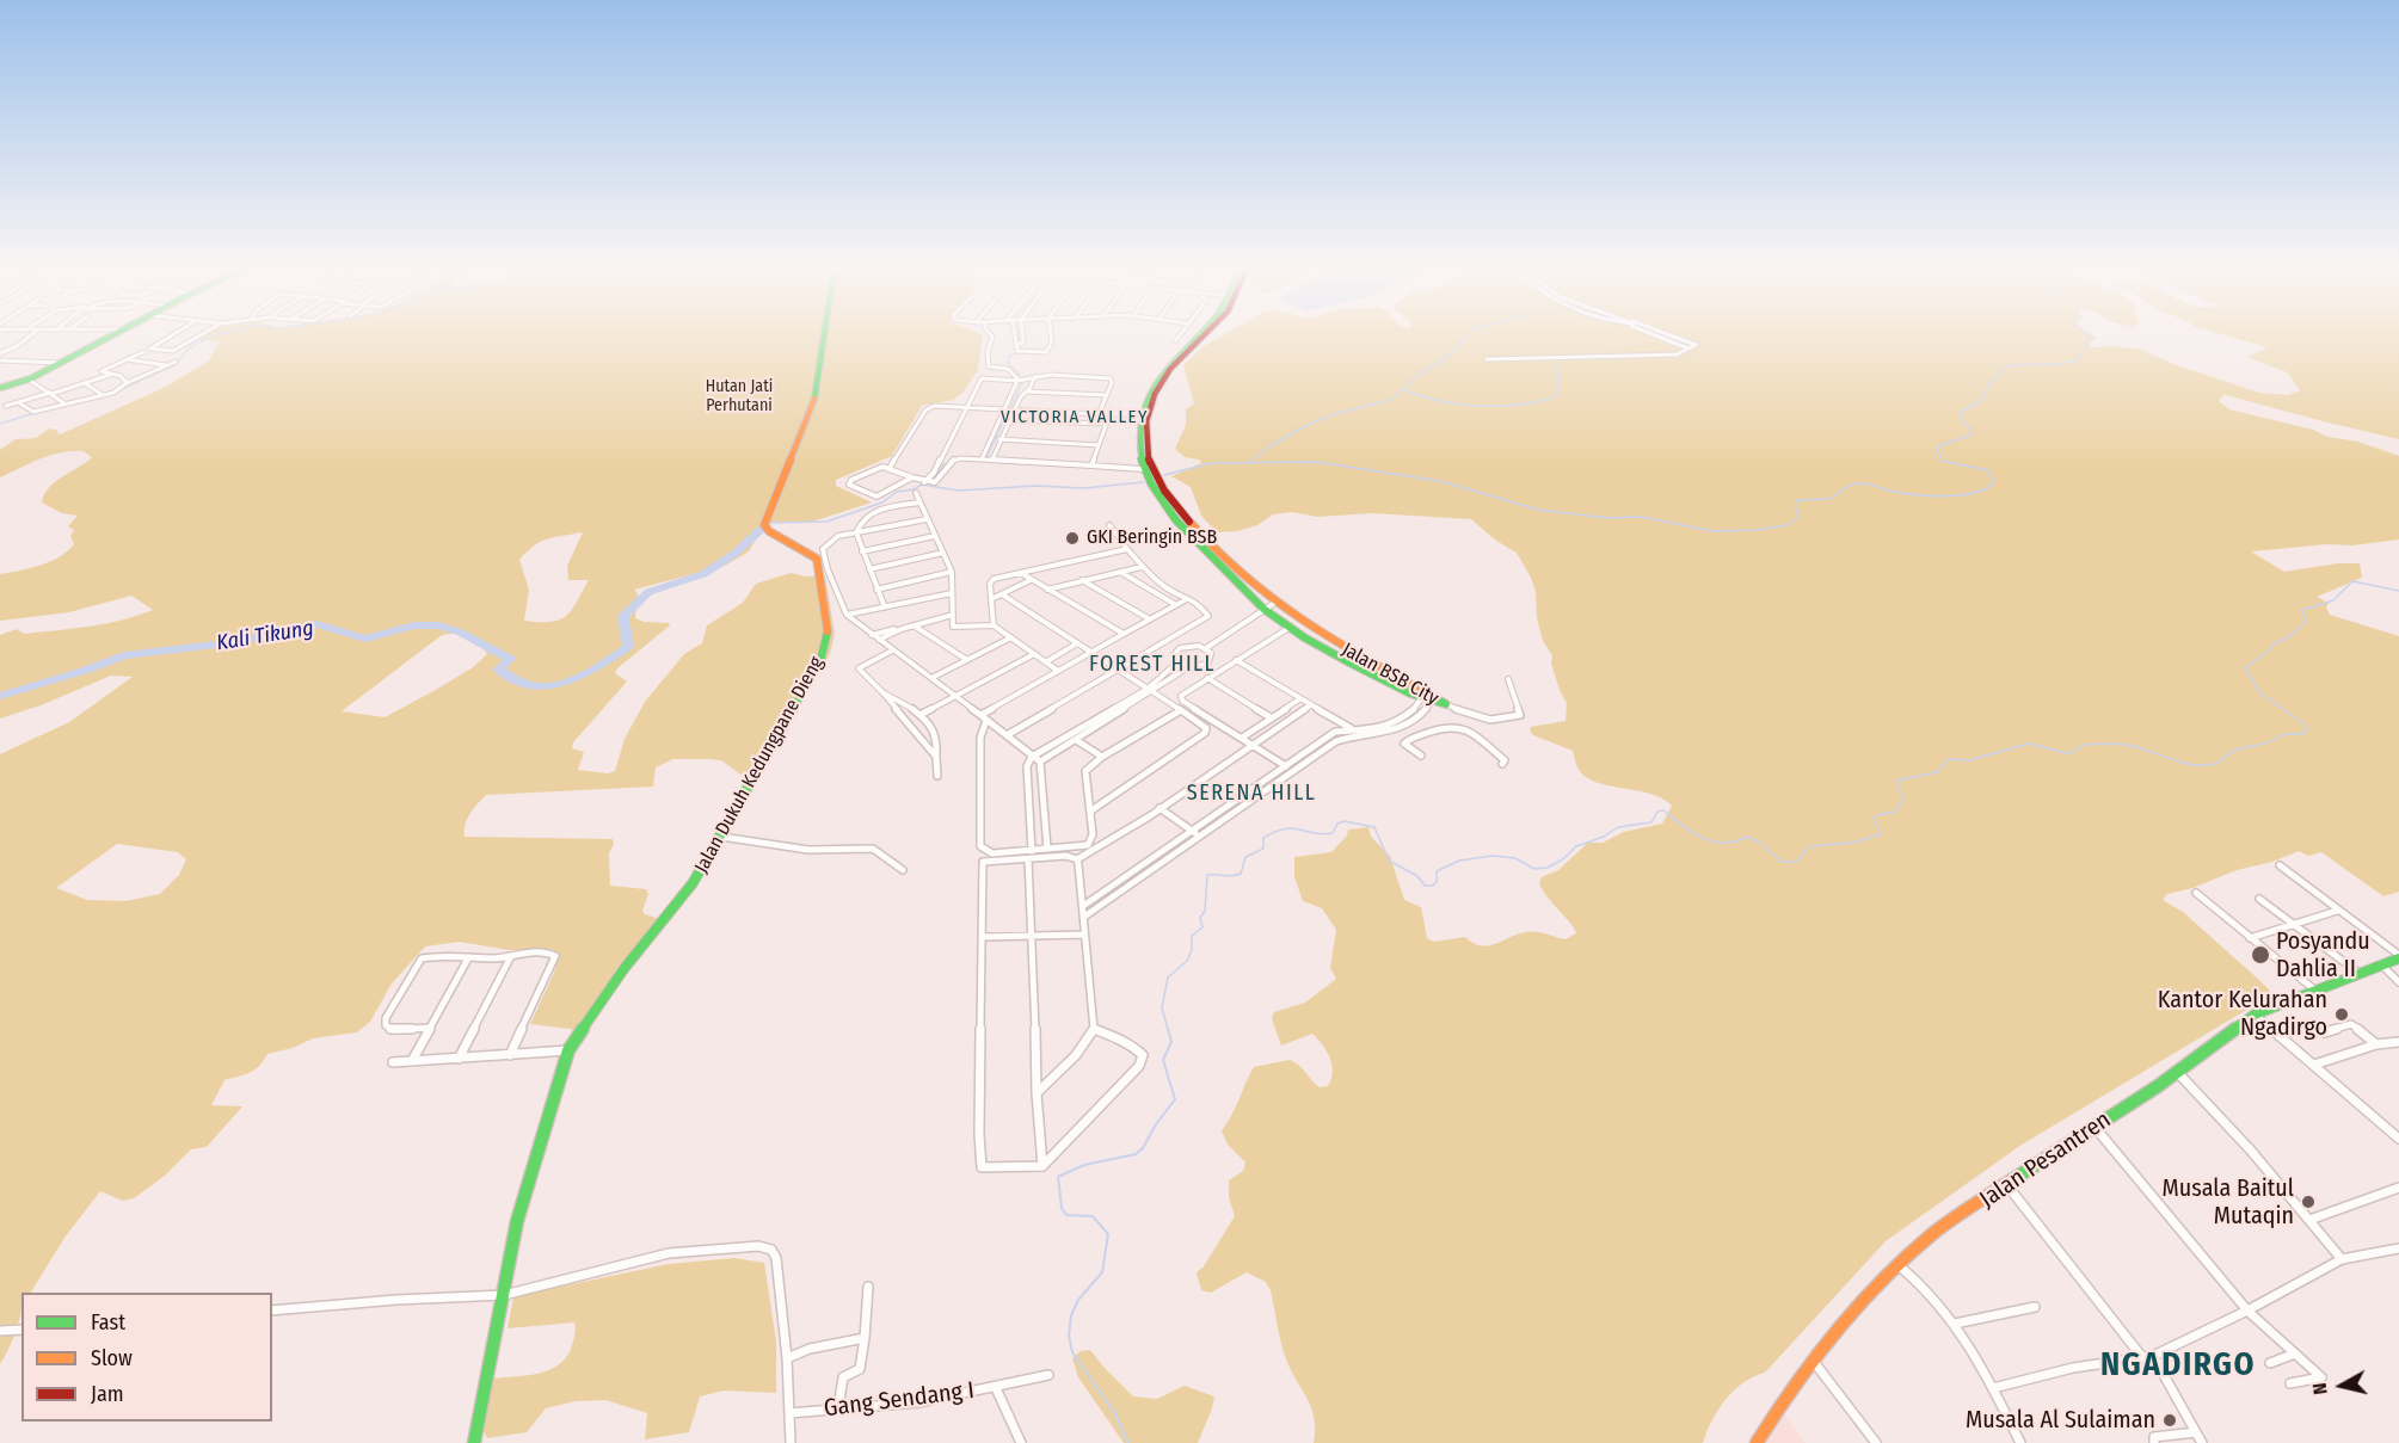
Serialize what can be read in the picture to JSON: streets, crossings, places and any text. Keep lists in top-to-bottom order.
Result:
{
  "streets": {
    "street": [
      "Jalan BSB City",
      "Jalan Dukuh Kedungpane Dieng",
      "Jalan Pesantren",
      "Gang Sendang I"
    ]
  },
  "districts": [
    "VICTORIA VALLEY",
    "FOREST HILL",
    "SERENA HILL",
    "NGADIRGO"
  ],
  "water": ["Kali Tikung"],
  "parks": ["Hutan Jati Perhutani"],
  "places": [
    "GKI Beringin BSB",
    "Posyandu Dahlia II",
    "Kantor Kelurahan Ngadirgo",
    "Musala Baitul Mutaqin",
    "Musala Al Sulaiman"
  ],
  "legend": ["Fast", "Slow", "Jam"],
  "north": "left"
}
